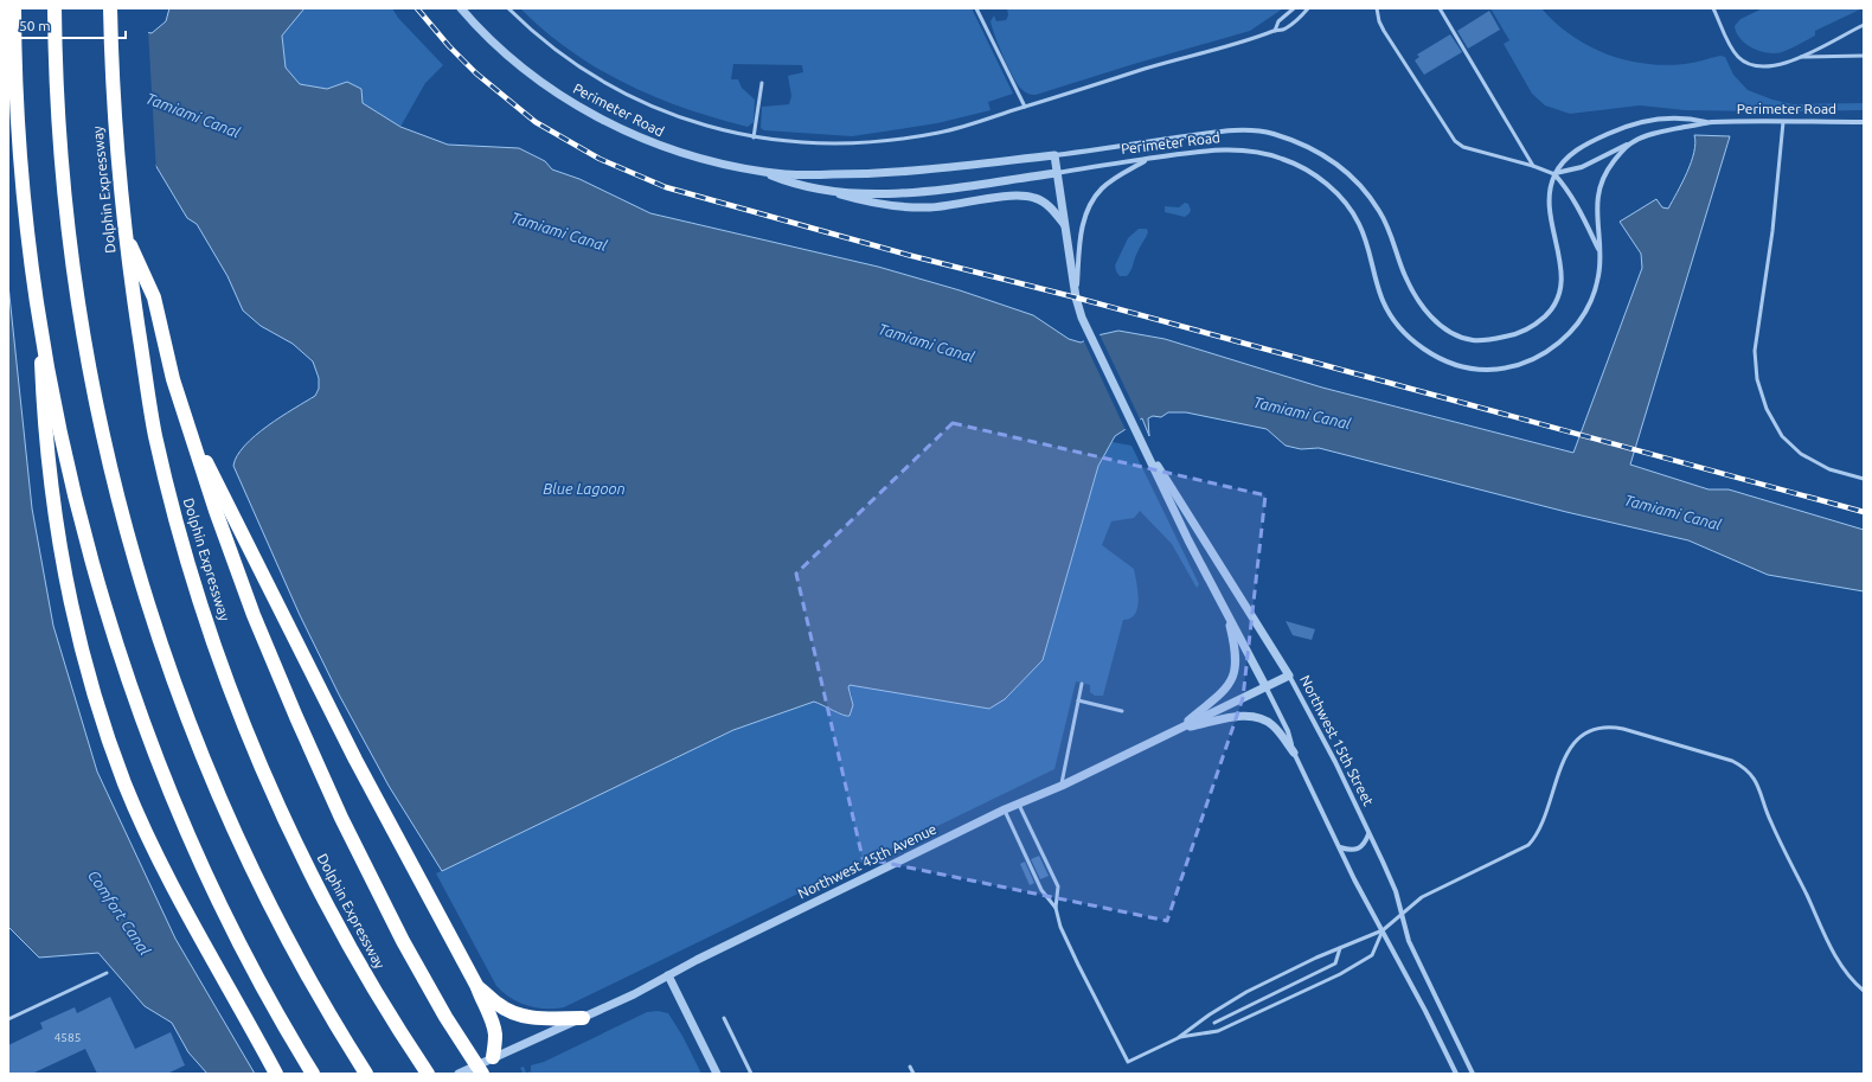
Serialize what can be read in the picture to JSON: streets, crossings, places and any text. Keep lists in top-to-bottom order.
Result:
{
  "streets": {
    "highway": ["Dolphin Expressway"],
    "street": ["Perimeter Road", "Northwest 15th Street", "Northwest 45th Avenue"]
  },
  "crossings": [
    ["Perimeter Road", "Northwest 15th Street"],
    ["Northwest 15th Street", "Northwest 45th Avenue"]
  ],
  "water": ["Tamiami Canal", "Blue Lagoon", "Comfort Canal"],
  "house_numbers": ["4585"],
  "scale_bar": "50 m"
}
